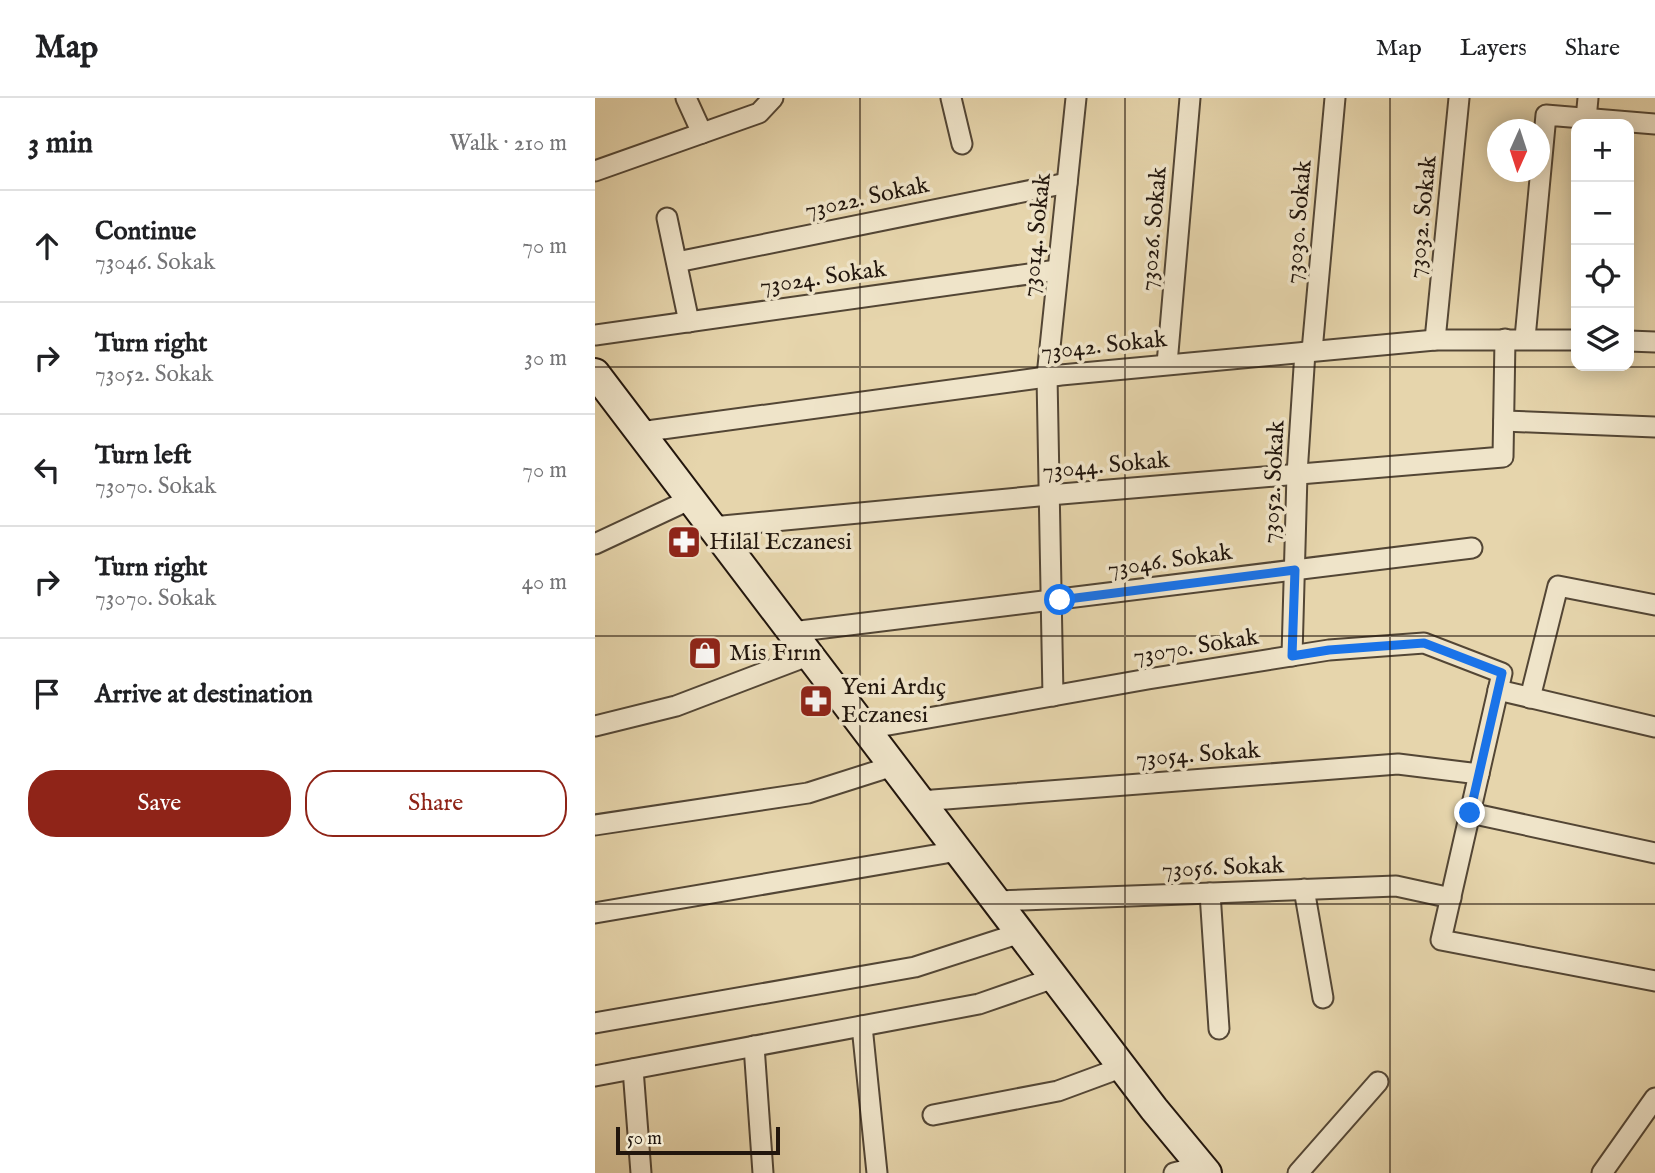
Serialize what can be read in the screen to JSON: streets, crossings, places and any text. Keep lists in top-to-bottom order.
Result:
{
  "streets": {
    "street": [
      "73022. Sokak",
      "73032. Sokak",
      "73030. Sokak",
      "73026. Sokak",
      "73014. Sokak",
      "73024. Sokak",
      "73042. Sokak",
      "73044. Sokak",
      "73052. Sokak",
      "73046. Sokak",
      "73070. Sokak",
      "73054. Sokak",
      "73056. Sokak"
    ]
  },
  "crossings": [
    ["73022. Sokak", "73014. Sokak"],
    ["73032. Sokak", "73042. Sokak"],
    ["73030. Sokak", "73042. Sokak"],
    ["73030. Sokak", "73052. Sokak"],
    ["73026. Sokak", "73042. Sokak"],
    ["73014. Sokak", "73024. Sokak"],
    ["73014. Sokak", "73042. Sokak"],
    ["73014. Sokak", "73044. Sokak"],
    ["73014. Sokak", "73046. Sokak"],
    ["73014. Sokak", "73070. Sokak"],
    ["73042. Sokak", "73052. Sokak"],
    ["73044. Sokak", "73052. Sokak"],
    ["73052. Sokak", "73046. Sokak"],
    ["73052. Sokak", "73070. Sokak"]
  ],
  "places": {
    "pharmacy": ["Hilal Eczanesi", "Yeni Ardıç Eczanesi"],
    "shop": ["Mis Fırın"]
  },
  "scale_bar": "50 m",
  "north": "bottom",
  "page": {
    "header": "Map",
    "nav": ["Map", "Layers", "Share"],
    "heading": ["3 min", "Walk · 210 m"],
    "map_buttons": ["+", "−"],
    "list": [
      ["Continue", "73046. Sokak", "70 m"],
      ["Turn right", "73052. Sokak", "30 m"],
      ["Turn left", "73070. Sokak", "70 m"],
      ["Turn right", "73070. Sokak", "40 m"],
      "Arrive at destination"
    ],
    "buttons": ["Save", "Share"],
    "scale": "50 m"
  }
}
